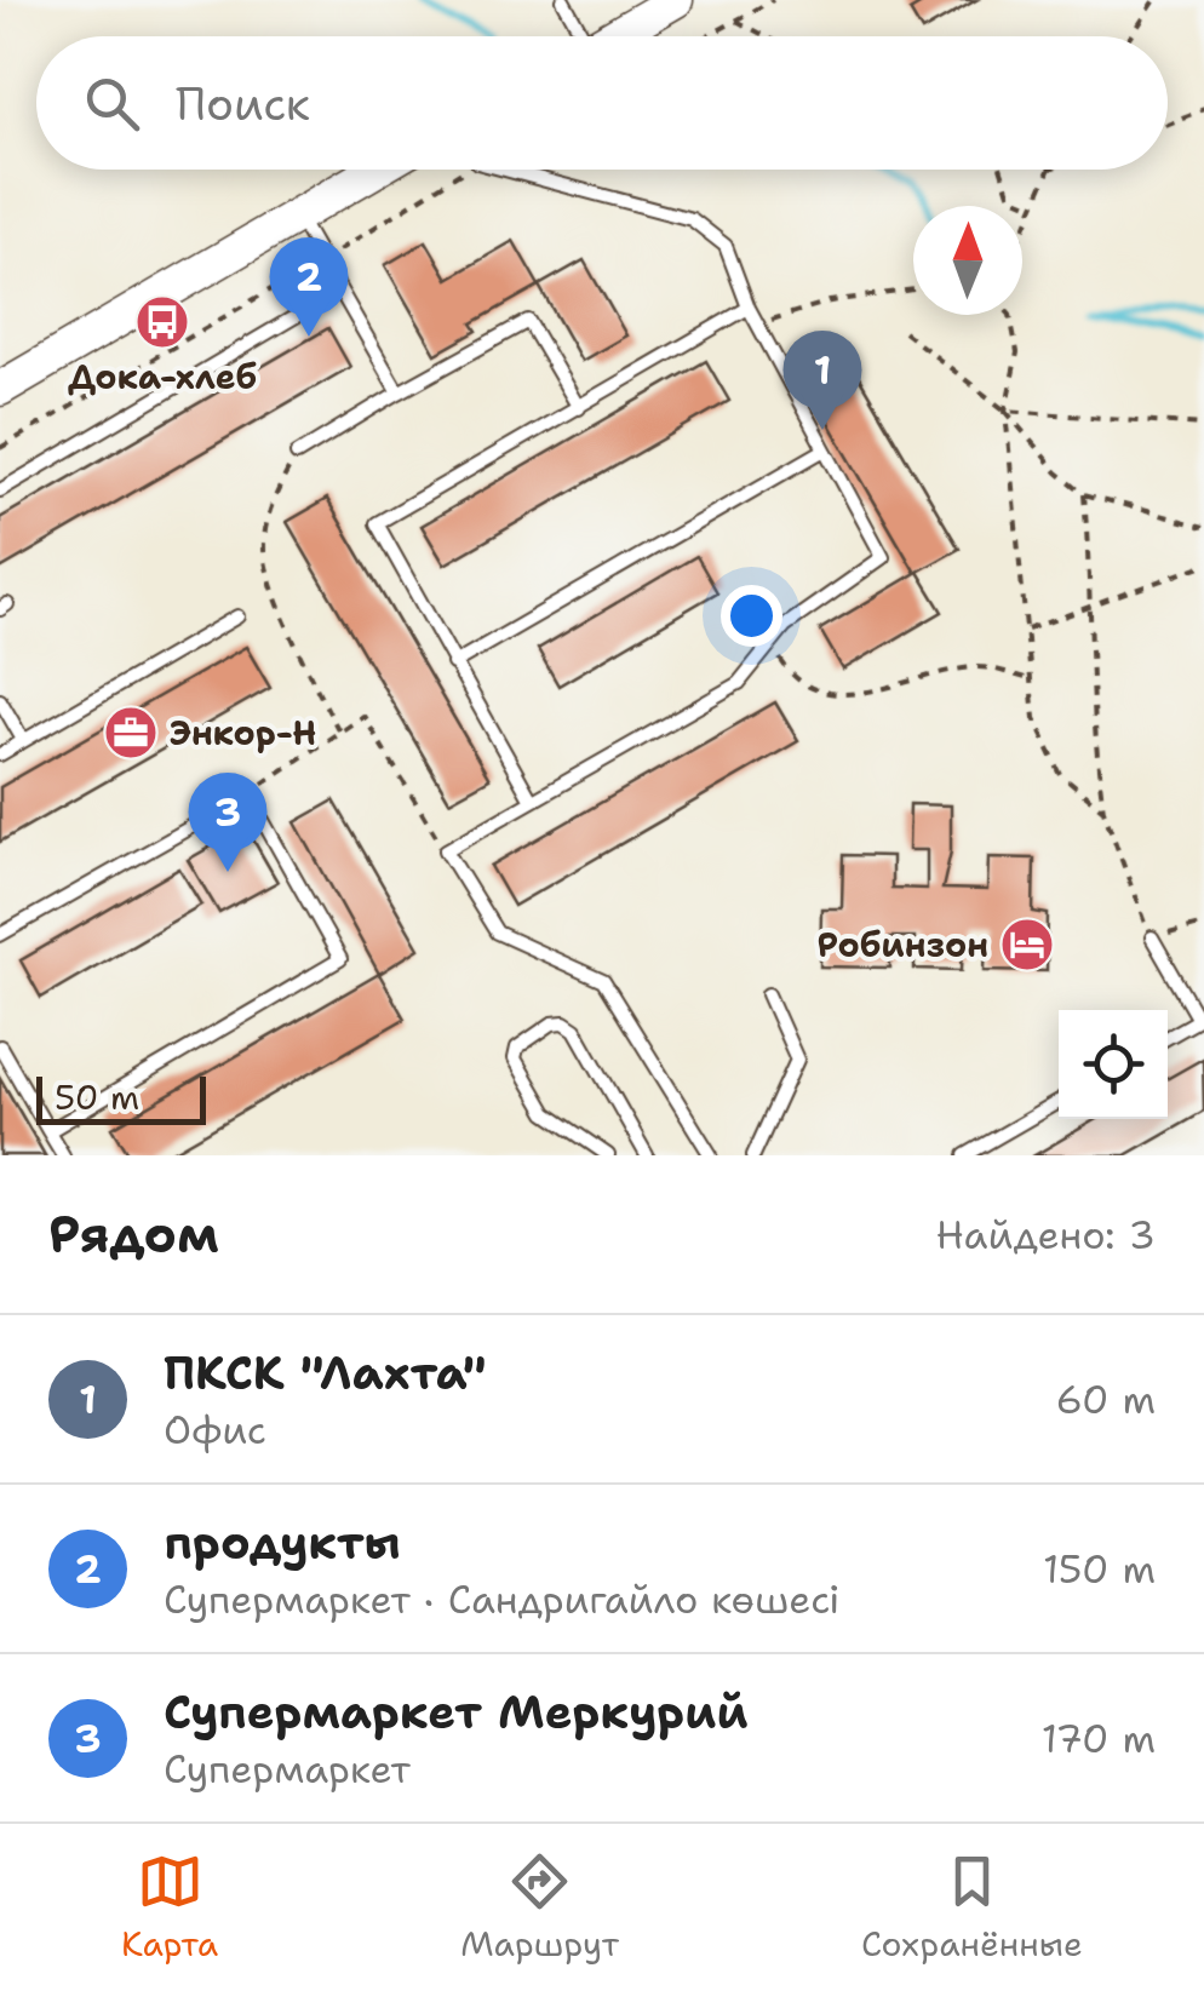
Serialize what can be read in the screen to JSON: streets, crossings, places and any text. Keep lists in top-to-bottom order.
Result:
{
  "places": {
    "bus stop": ["Дока-хлеб"],
    "office": ["Энкор-Н"],
    "hotel": ["Робинзон"]
  },
  "scale_bar": "50 m",
  "north": "top",
  "page": {
    "search": "Поиск",
    "pins": ["2", "1", "3"],
    "scale": "50 m",
    "heading": ["Рядом", "Найдено: 3"],
    "list": [
      {
        "mark": "1",
        "name": "ПКСК \"Лахта\"",
        "note": "Офис",
        "value": "60 m"
      },
      {
        "mark": "2",
        "name": "продукты",
        "note": "Супермаркет · Сандригайло көшесі",
        "value": "150 m"
      },
      {
        "mark": "3",
        "name": "Супермаркет Меркурий",
        "note": "Супермаркет",
        "value": "170 m"
      }
    ],
    "nav": ["Карта", "Маршрут", "Сохранённые"]
  }
}
